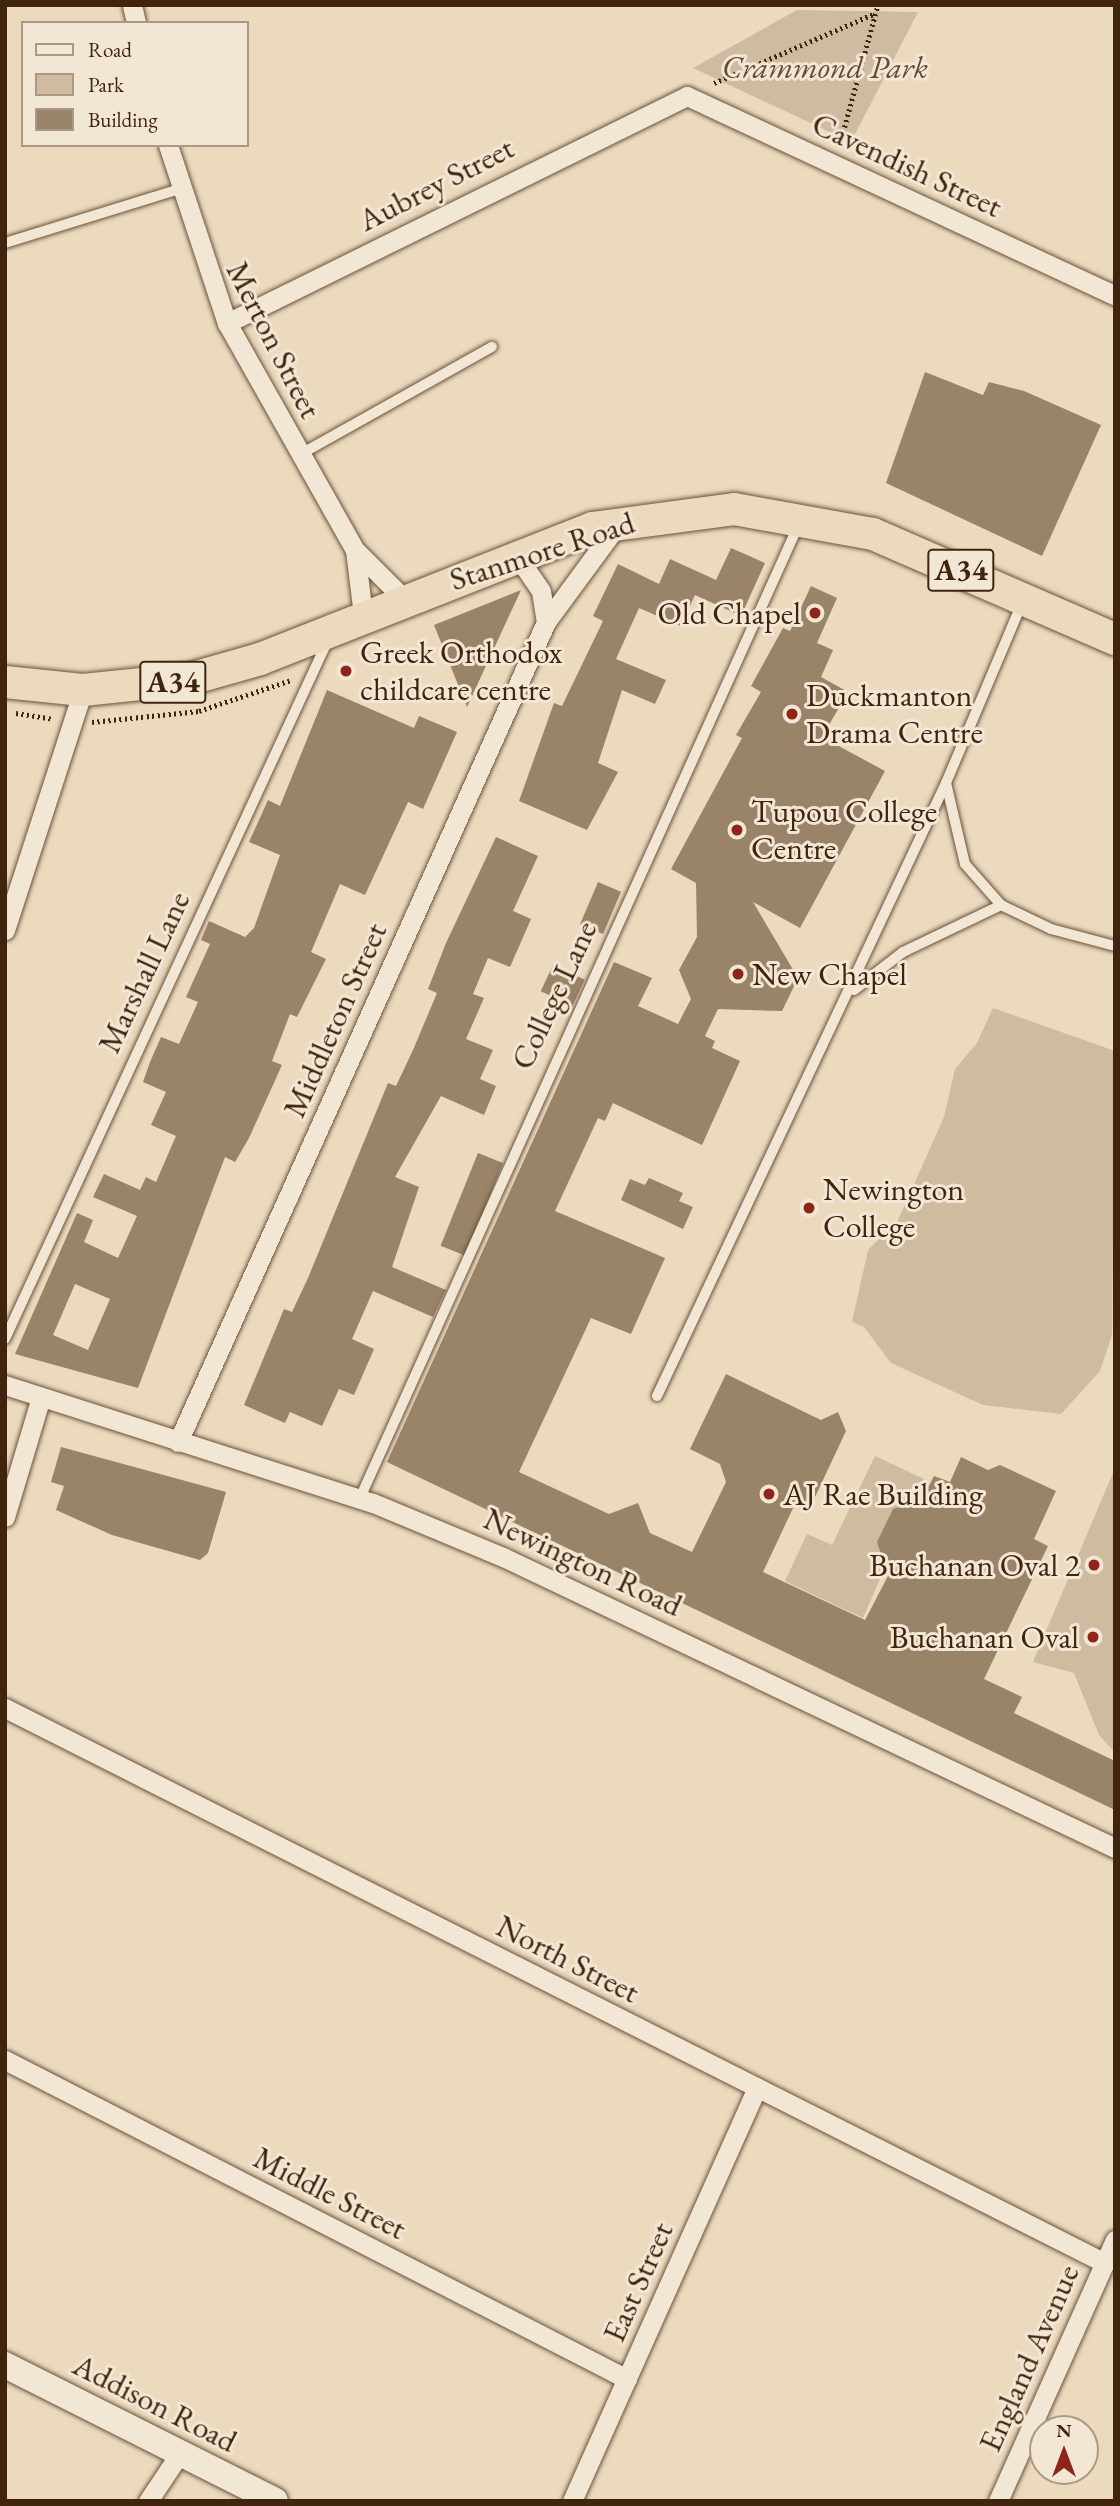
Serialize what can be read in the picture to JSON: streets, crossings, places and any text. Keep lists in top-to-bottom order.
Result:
{
  "streets": {
    "highway": ["Stanmore Road", "A34"],
    "main road": ["Addison Road"],
    "street": [
      "Cavendish Street",
      "Aubrey Street",
      "Merton Street",
      "Middleton Street",
      "Newington Road",
      "North Street",
      "Middle Street",
      "East Street",
      "England Avenue"
    ],
    "lane": ["Marshall Lane", "College Lane"]
  },
  "crossings": [
    ["Cavendish Street", "Aubrey Street"],
    ["Aubrey Street", "Merton Street"],
    ["Merton Street", "Stanmore Road"],
    ["Stanmore Road", "Marshall Lane"],
    ["Stanmore Road", "College Lane"],
    ["Stanmore Road", "Middleton Street"],
    ["College Lane", "Newington Road"],
    ["Middleton Street", "Newington Road"],
    ["North Street", "East Street"],
    ["North Street", "England Avenue"],
    ["Middle Street", "East Street"]
  ],
  "parks": ["Crammond Park"],
  "places": [
    "Old Chapel",
    "Greek Orthodox childcare centre",
    "Duckmanton Drama Centre",
    "Tupou College Centre",
    "New Chapel",
    "Newington College",
    "AJ Rae Building",
    "Buchanan Oval 2",
    "Buchanan Oval"
  ],
  "legend": ["Road", "Park", "Building"],
  "north": "top"
}
